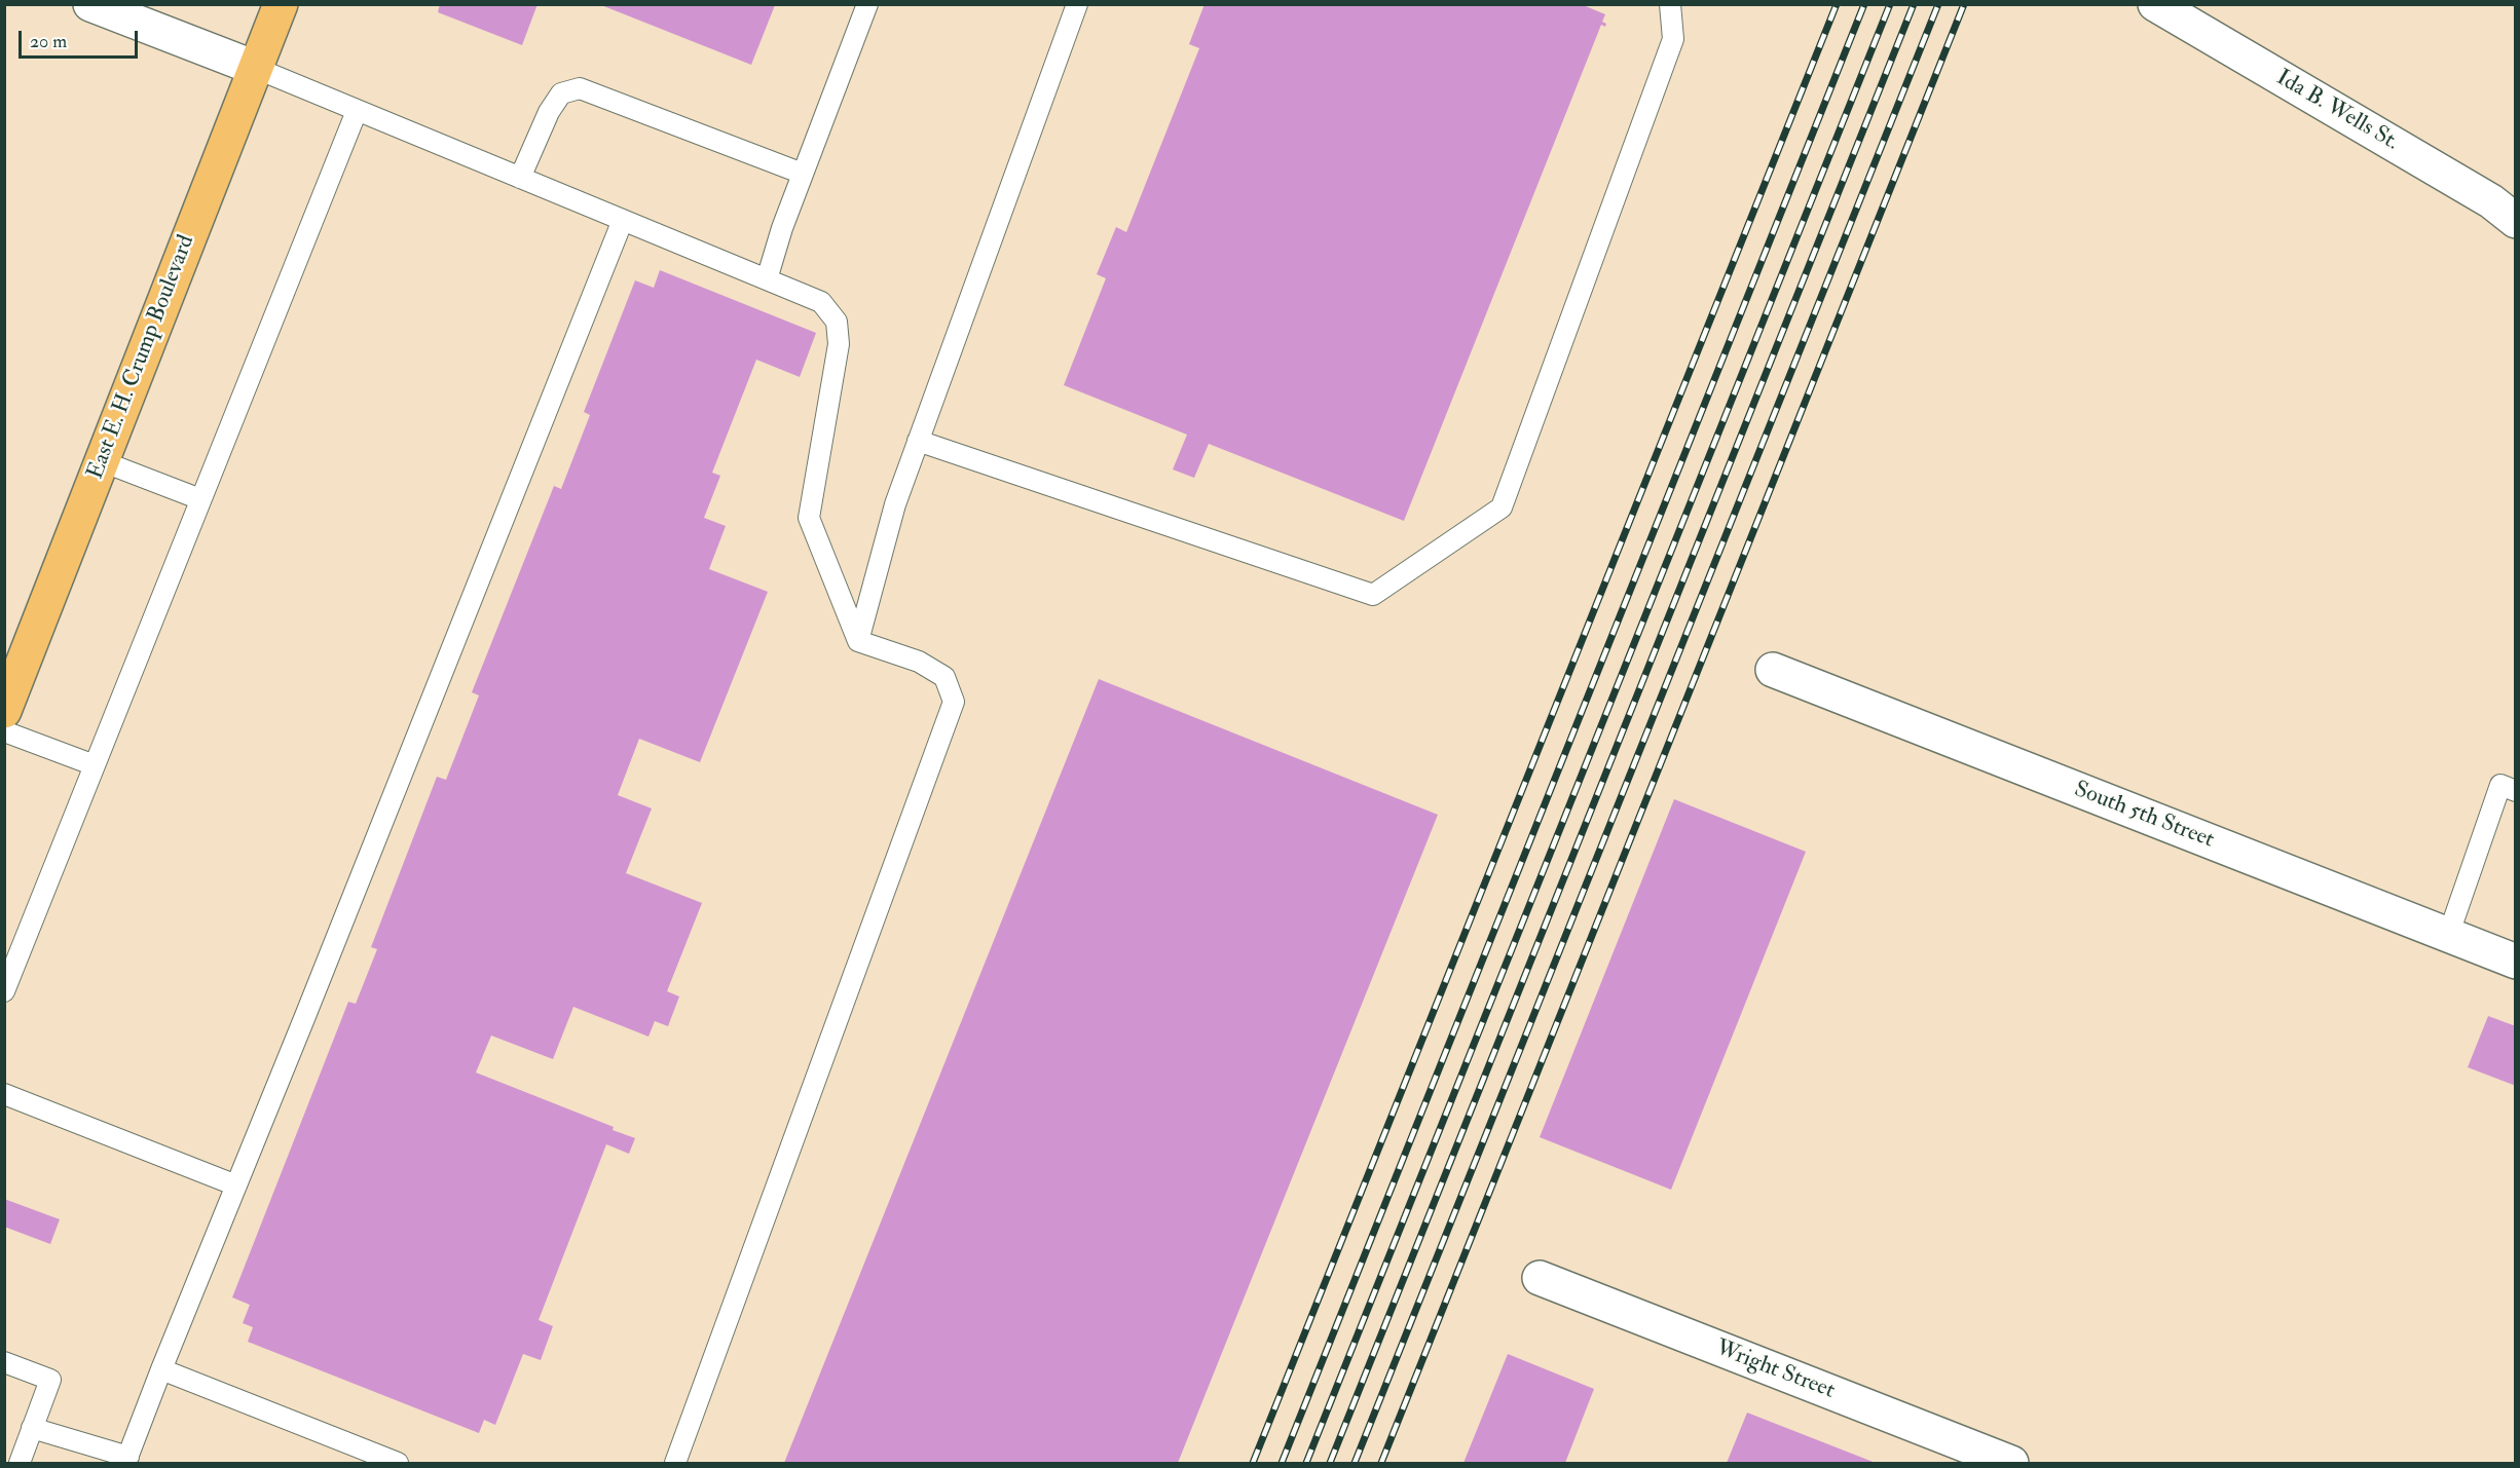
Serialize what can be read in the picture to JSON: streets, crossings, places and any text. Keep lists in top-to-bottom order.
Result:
{
  "streets": {
    "main road": ["East E. H. Crump Boulevard"],
    "street": ["Ida B. Wells St.", "South 5th Street", "Wright Street"]
  },
  "scale_bar": "20 m"
}
